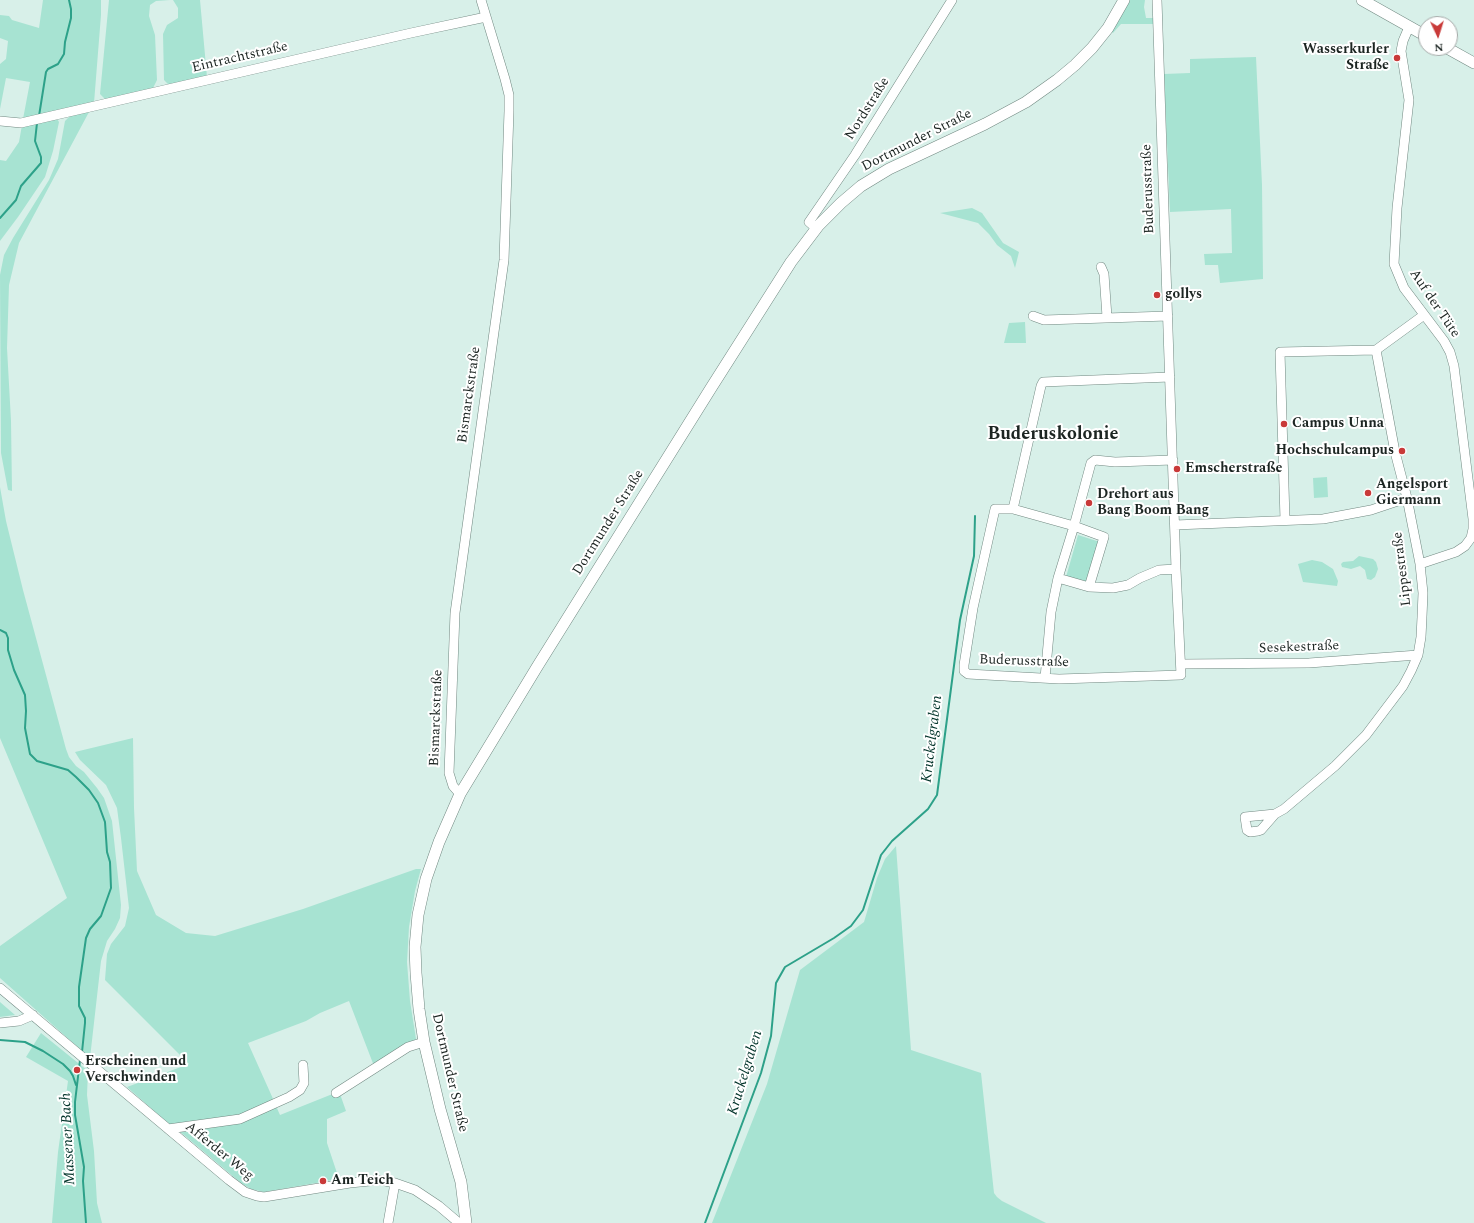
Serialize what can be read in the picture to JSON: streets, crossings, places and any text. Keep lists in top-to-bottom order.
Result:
{
  "streets": {
    "main road": ["Dortmunder Straße"],
    "street": [
      "Eintrachtstraße",
      "Nordstraße",
      "Buderusstraße",
      "Auf der Tüte",
      "Bismarckstraße",
      "Lippestraße",
      "Sesekestraße",
      "Afferder Weg"
    ]
  },
  "crossings": [
    ["Eintrachtstraße", "Bismarckstraße"],
    ["Nordstraße", "Dortmunder Straße"],
    ["Dortmunder Straße", "Bismarckstraße"],
    ["Buderusstraße", "Sesekestraße"],
    ["Auf der Tüte", "Lippestraße"],
    ["Lippestraße", "Sesekestraße"]
  ],
  "districts": ["Buderuskolonie"],
  "water": ["Kruckelgraben", "Massener Bach"],
  "places": [
    "Wasserkurler Straße",
    "gollys",
    "Campus Unna",
    "Hochschulcampus",
    "Emscherstraße",
    "Angelsport Giermann",
    "Drehort aus Bang Boom Bang",
    "Erscheinen und Verschwinden",
    "Am Teich"
  ],
  "north": "bottom"
}
